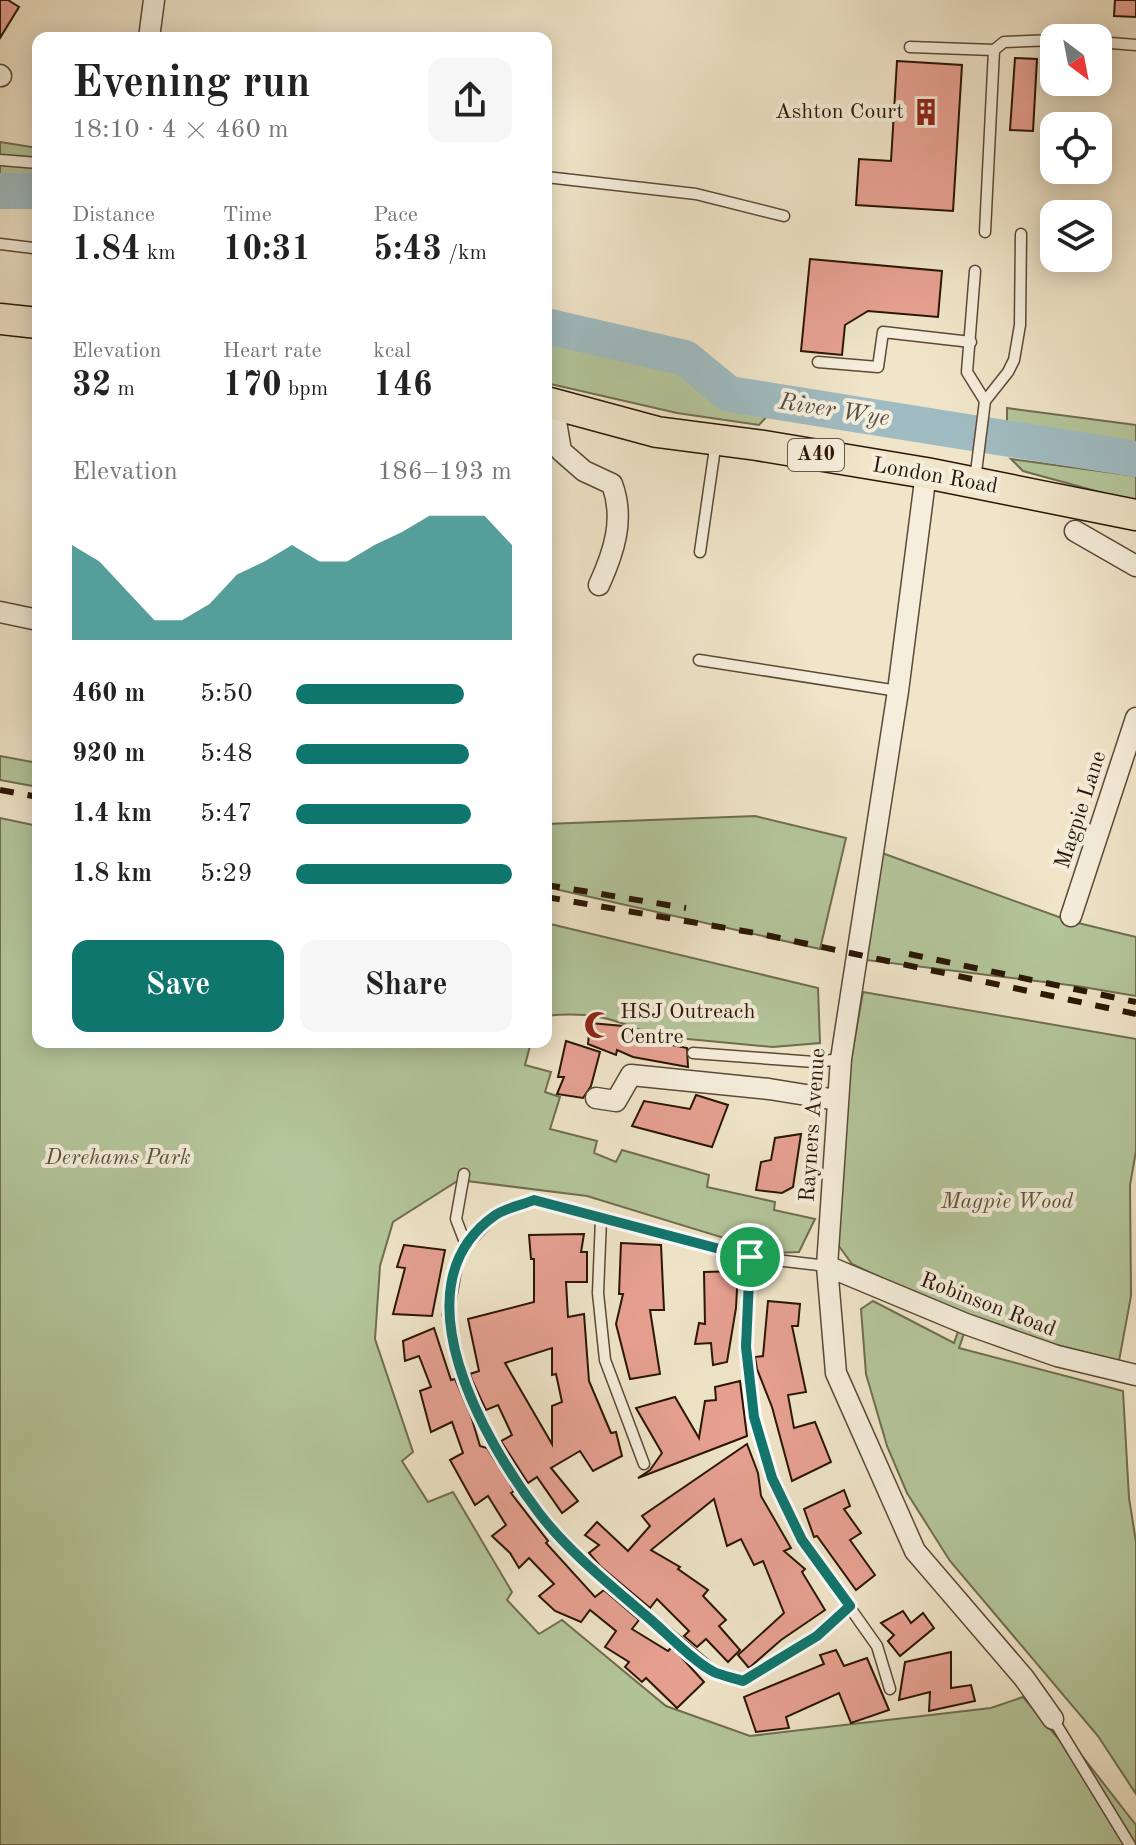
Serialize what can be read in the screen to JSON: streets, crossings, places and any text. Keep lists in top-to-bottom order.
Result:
{
  "streets": {
    "main road": ["A40", "London Road"],
    "street": ["Magpie Lane", "Rayners Avenue", "Robinson Road"]
  },
  "crossings": [
    ["London Road", "Rayners Avenue"],
    ["Rayners Avenue", "Robinson Road"]
  ],
  "water": ["River Wye"],
  "parks": ["Derehams Park", "Magpie Wood"],
  "places": {
    "building": ["Ashton Court"],
    "mosque": ["HSJ Outreach Centre"]
  },
  "north": "bottom right",
  "page": {
    "heading": ["Evening run", "18:10 · 4 × 460 m"],
    "stats": [
      ["Distance", "1.84 km"],
      ["Time", "10:31"],
      ["Pace", "5:43 /km"],
      ["Elevation", "32 m"],
      ["Heart rate", "170 bpm"],
      ["kcal", "146"]
    ],
    "chart": ["Elevation", "186–193 m"],
    "list": [
      {
        "name": "460 m",
        "note": "5:50"
      },
      {
        "name": "920 m",
        "note": "5:48"
      },
      {
        "name": "1.4 km",
        "note": "5:47"
      },
      {
        "name": "1.8 km",
        "note": "5:29"
      }
    ],
    "buttons": ["Save", "Share"]
  }
}
